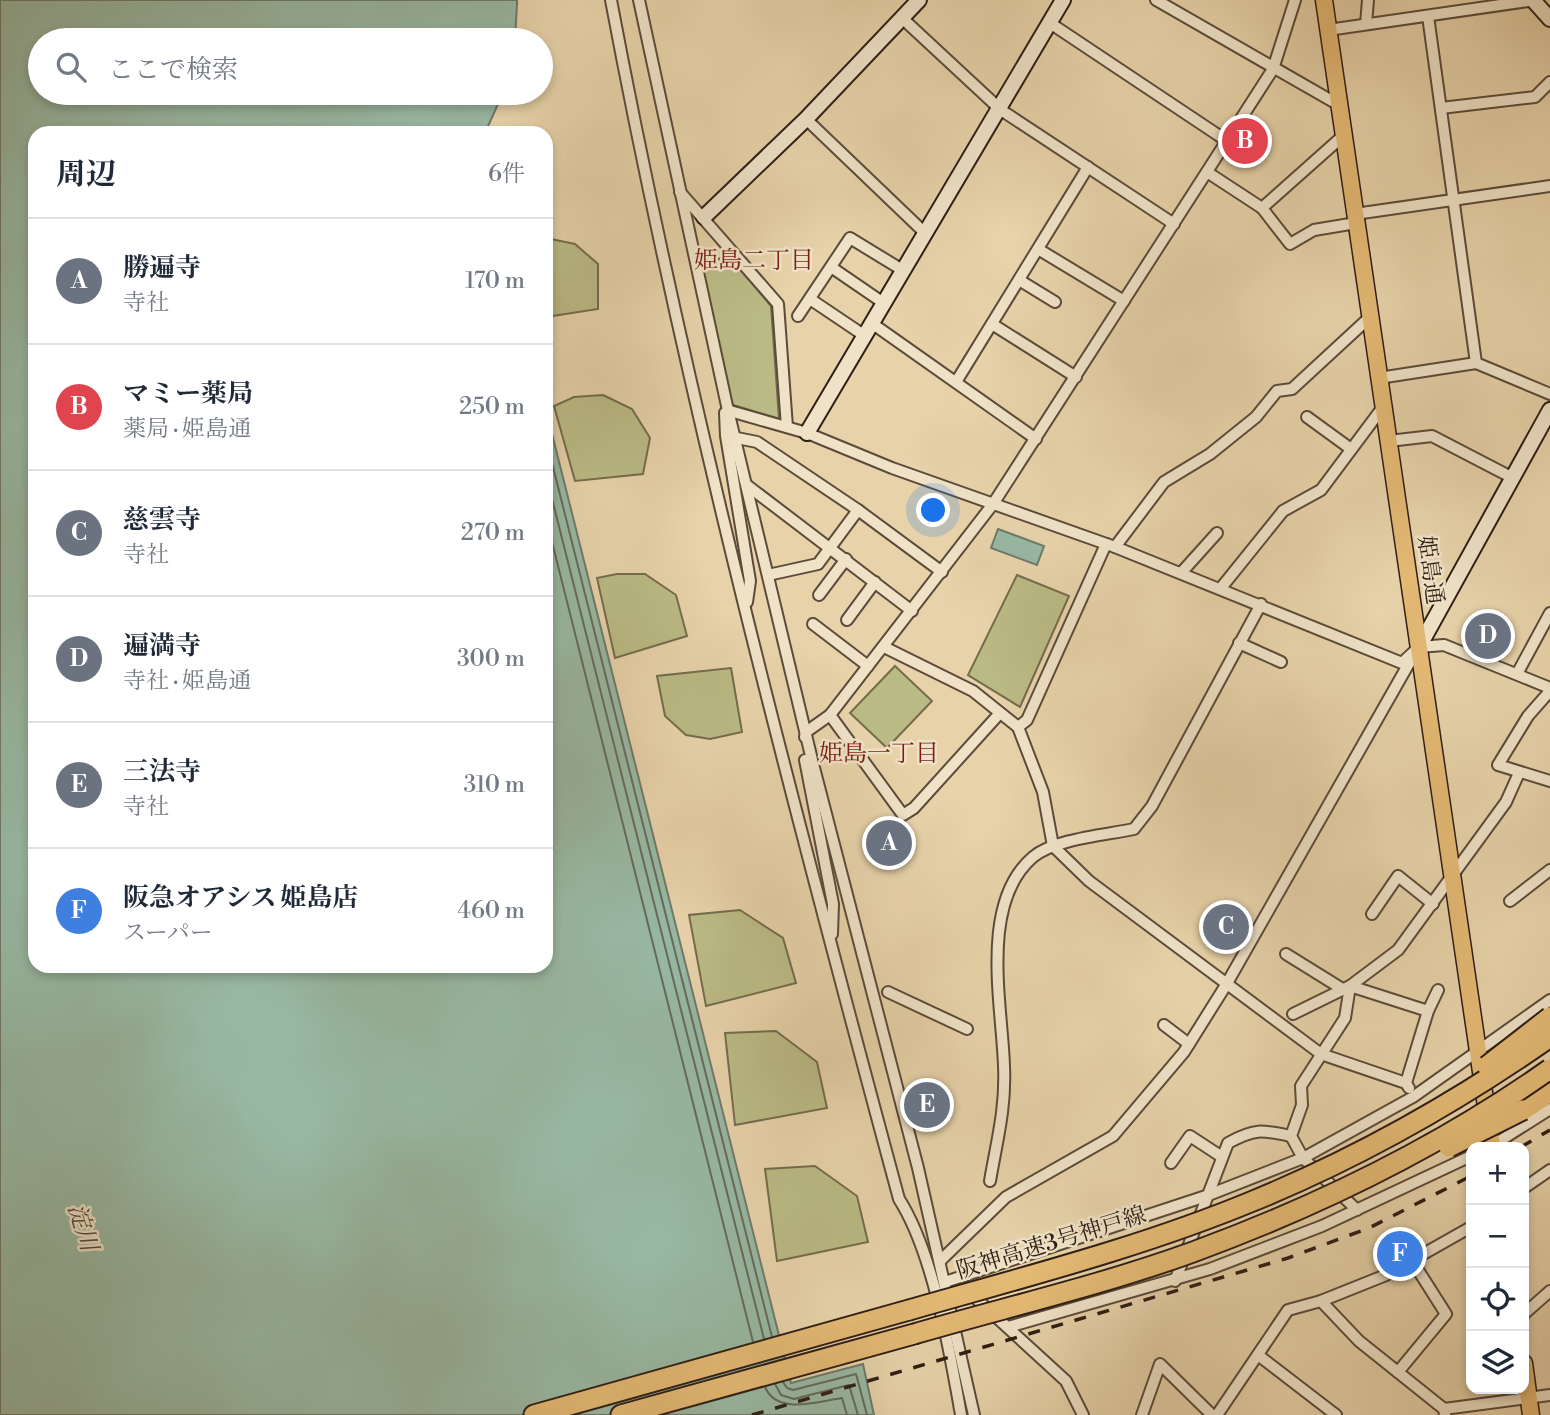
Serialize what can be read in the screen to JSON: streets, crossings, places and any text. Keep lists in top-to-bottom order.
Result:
{
  "streets": {
    "highway": ["阪神高速3号神戸線"],
    "main road": ["姫島通"]
  },
  "districts": ["姫島二丁目", "姫島一丁目"],
  "water": ["淀川"],
  "page": {
    "search": "ここで検索",
    "pins": [
      "B",
      "D",
      "A",
      "C",
      "E",
      "F"
    ],
    "heading": ["周辺", "6件"],
    "list": [
      {
        "mark": "A",
        "name": "勝遍寺",
        "note": "寺社",
        "value": "170 m"
      },
      {
        "mark": "B",
        "name": "マミー薬局",
        "note": "薬局 · 姫島通",
        "value": "250 m"
      },
      {
        "mark": "C",
        "name": "慈雲寺",
        "note": "寺社",
        "value": "270 m"
      },
      {
        "mark": "D",
        "name": "遍満寺",
        "note": "寺社 · 姫島通",
        "value": "300 m"
      },
      {
        "mark": "E",
        "name": "三法寺",
        "note": "寺社",
        "value": "310 m"
      },
      {
        "mark": "F",
        "name": "阪急オアシス 姫島店",
        "note": "スーパー",
        "value": "460 m"
      }
    ],
    "map_buttons": ["+", "−"]
  }
}
